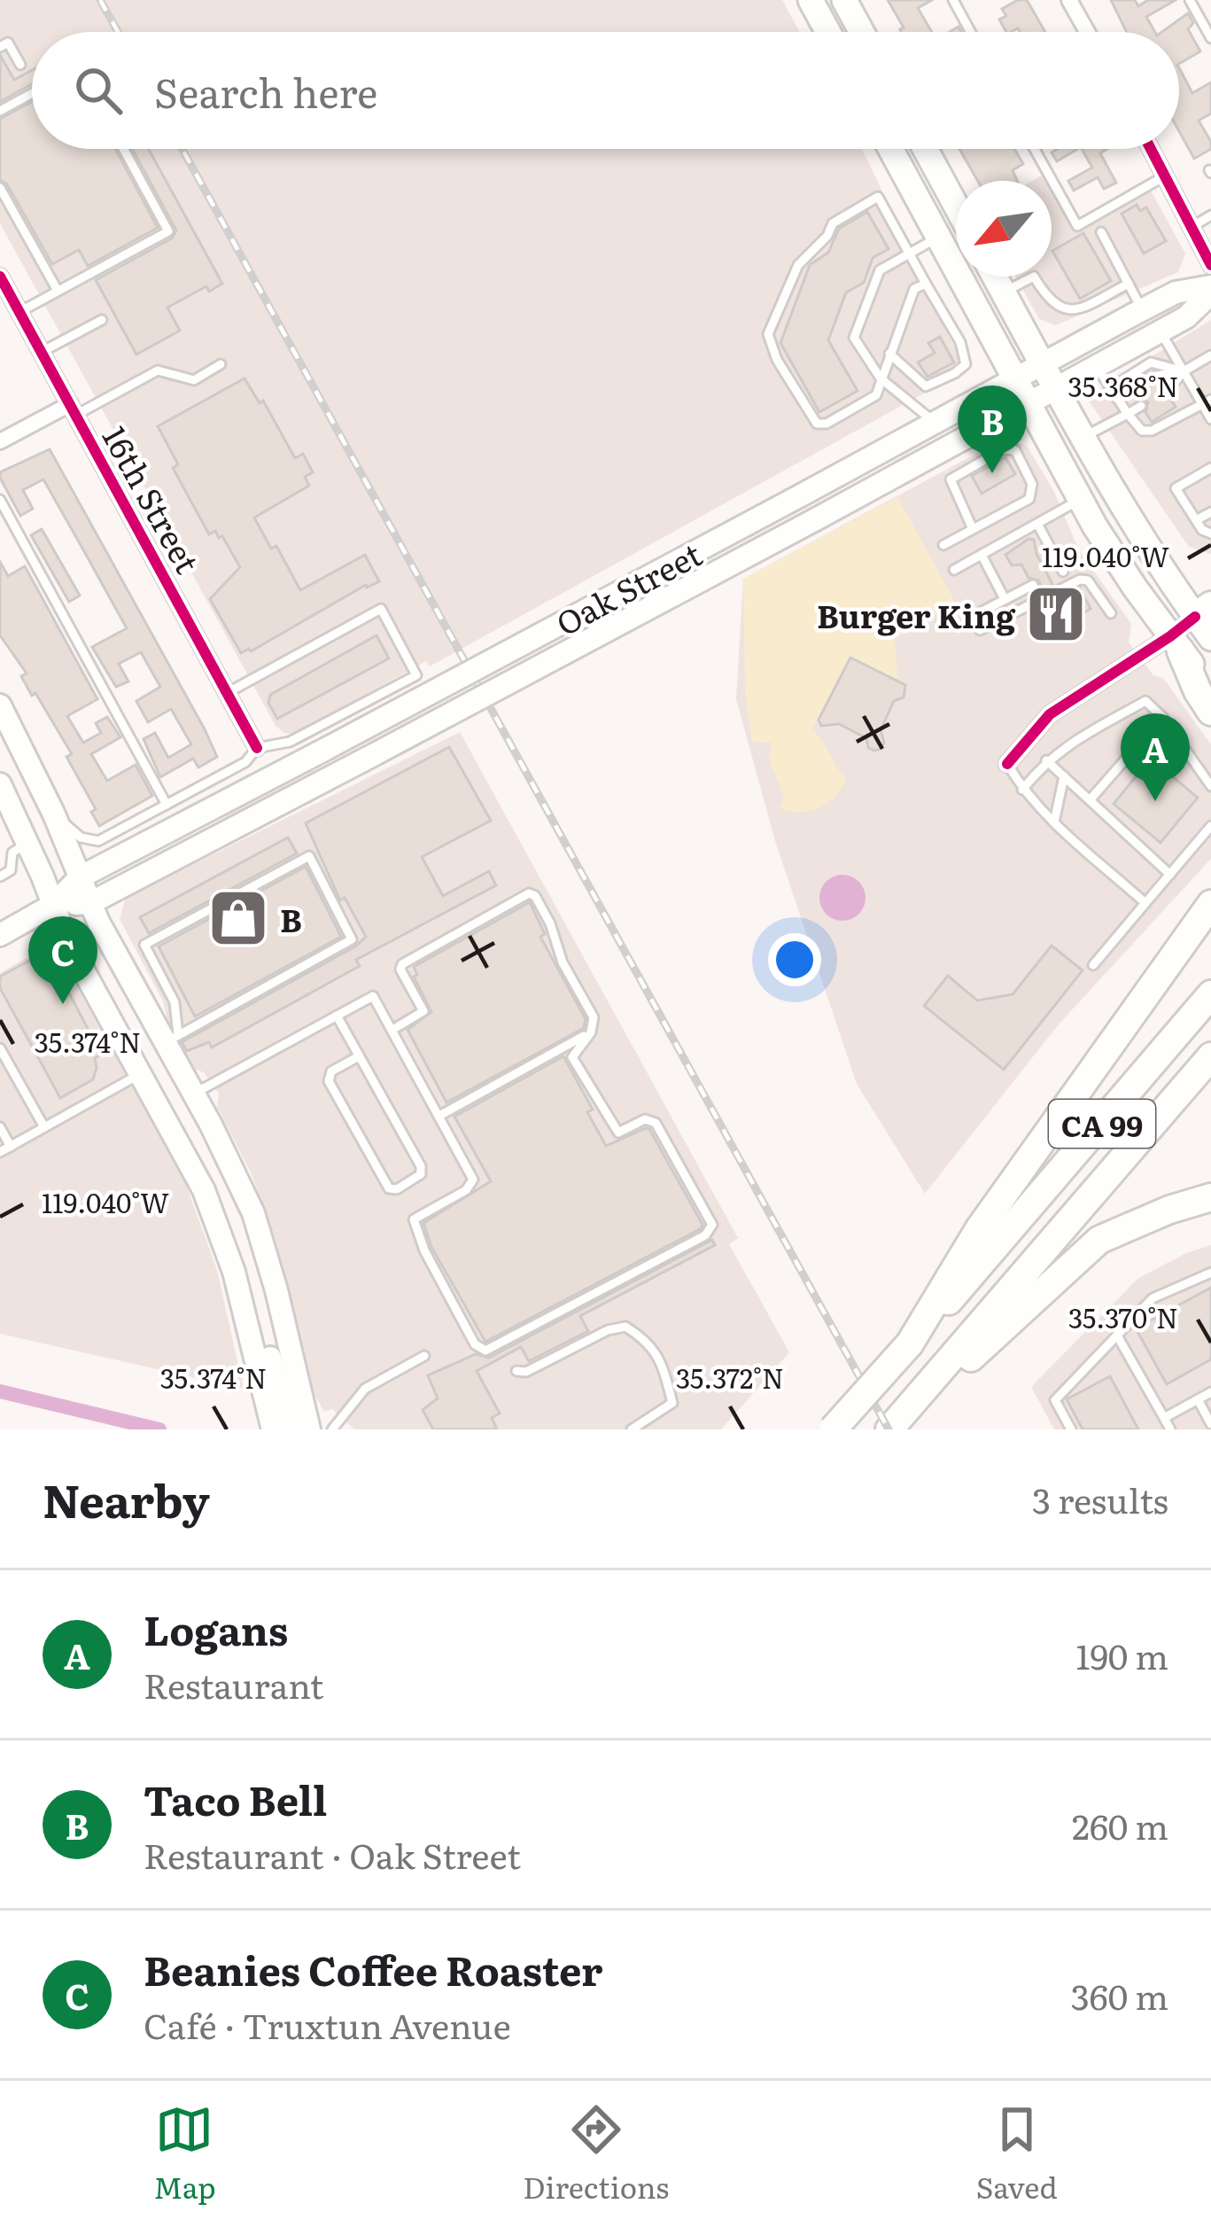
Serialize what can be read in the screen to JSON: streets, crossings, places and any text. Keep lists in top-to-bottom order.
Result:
{
  "streets": {
    "highway": ["CA 99"],
    "main road": ["Oak Street"],
    "street": ["16th Street"]
  },
  "places": {
    "restaurant": ["Burger King"],
    "shop": ["B"]
  },
  "north": "bottom left",
  "page": {
    "search": "Search here",
    "pins": ["B", "A", "C"],
    "heading": ["Nearby", "3 results"],
    "list": [
      {
        "mark": "A",
        "name": "Logans",
        "note": "Restaurant",
        "value": "190 m"
      },
      {
        "mark": "B",
        "name": "Taco Bell",
        "note": "Restaurant · Oak Street",
        "value": "260 m"
      },
      {
        "mark": "C",
        "name": "Beanies Coffee Roaster",
        "note": "Café · Truxtun Avenue",
        "value": "360 m"
      }
    ],
    "nav": ["Map", "Directions", "Saved"]
  },
  "coordinates": [
    "35.368°N",
    "119.040°W",
    "35.374°N",
    "35.370°N",
    "35.372°N"
  ]
}
